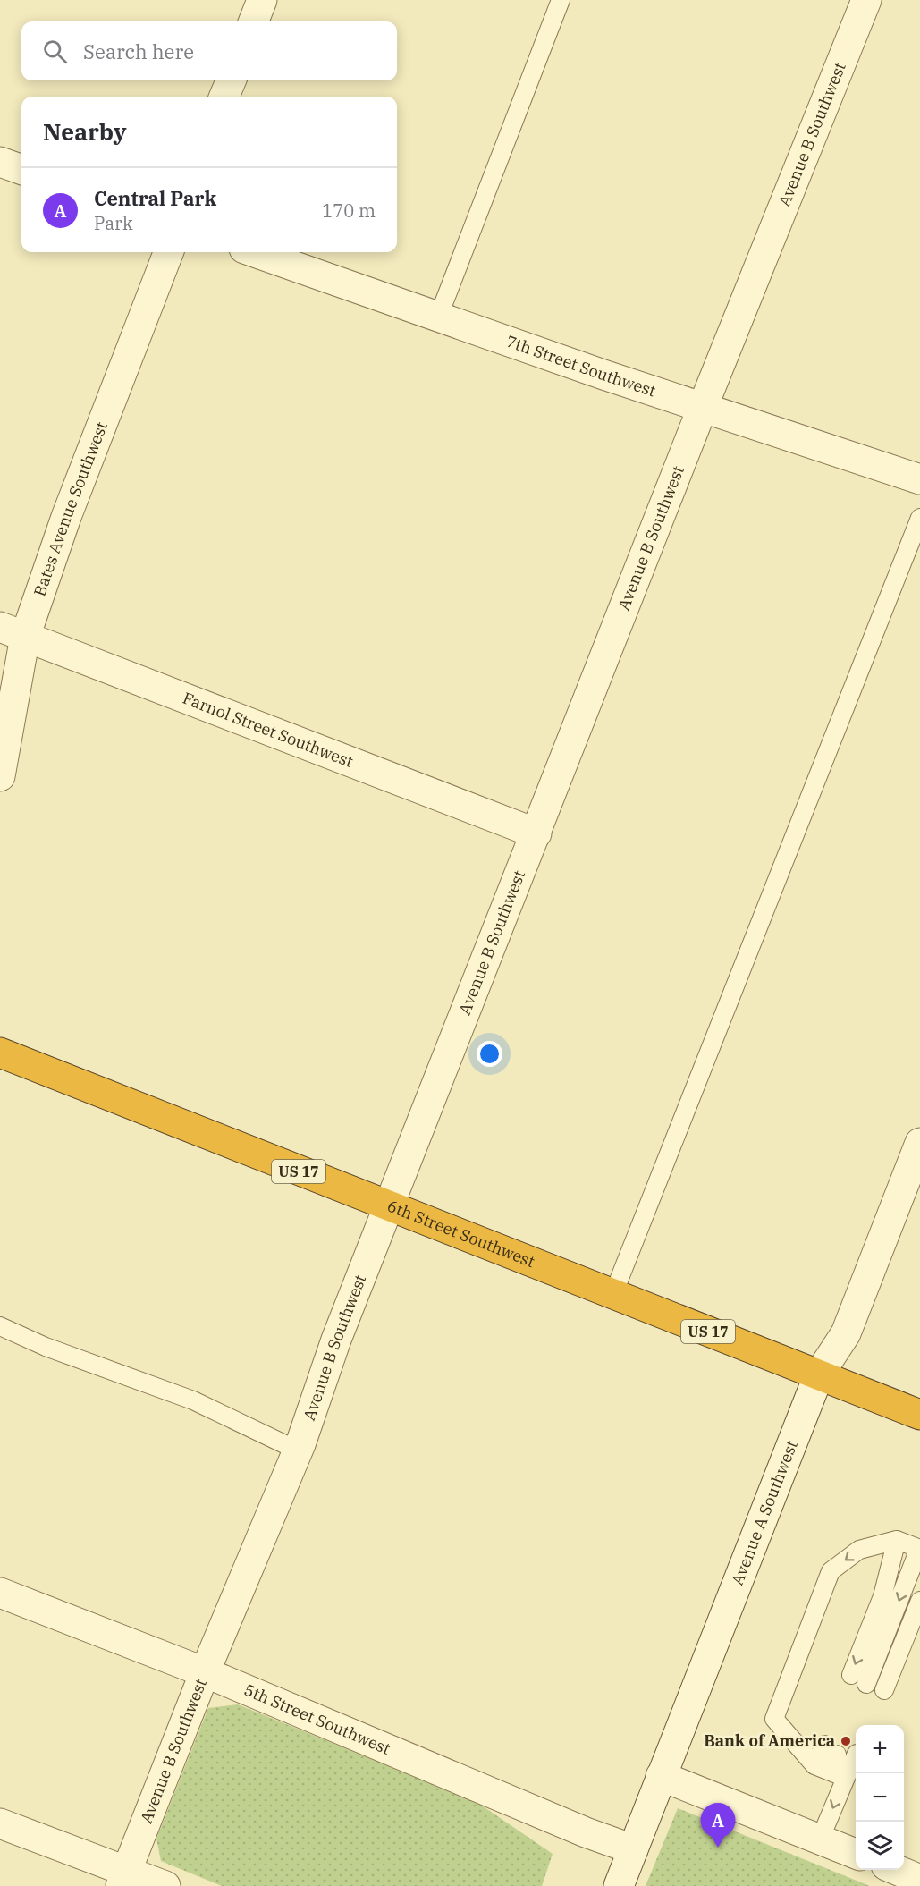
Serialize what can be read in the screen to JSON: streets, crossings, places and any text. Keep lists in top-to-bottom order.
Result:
{
  "streets": {
    "highway": ["US 17", "6th Street Southwest"],
    "street": [
      "Avenue B Southwest",
      "7th Street Southwest",
      "Bates Avenue Southwest",
      "Farnol Street Southwest",
      "Avenue A Southwest",
      "5th Street Southwest"
    ]
  },
  "crossings": [
    ["Avenue B Southwest", "7th Street Southwest"],
    ["Avenue B Southwest", "Farnol Street Southwest"],
    ["Avenue B Southwest", "6th Street Southwest"],
    ["Avenue B Southwest", "5th Street Southwest"],
    ["Bates Avenue Southwest", "Farnol Street Southwest"],
    ["6th Street Southwest", "Avenue A Southwest"],
    ["Avenue A Southwest", "5th Street Southwest"]
  ],
  "places": ["Bank of America"],
  "page": {
    "search": "Search here",
    "heading": "Nearby",
    "list": [
      {
        "mark": "A",
        "name": "Central Park",
        "note": "Park",
        "value": "170 m"
      }
    ],
    "map_buttons": ["+", "−"],
    "pins": "A"
  }
}
